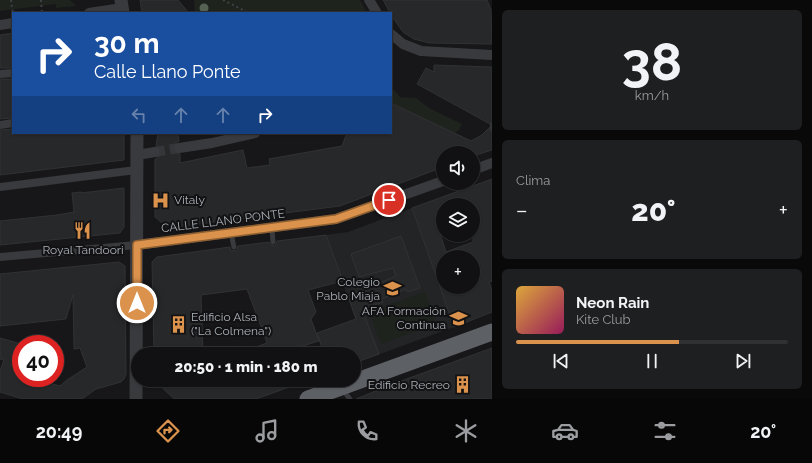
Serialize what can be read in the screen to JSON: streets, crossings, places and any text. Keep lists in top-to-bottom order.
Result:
{
  "streets": {
    "street": ["CALLE LLANO PONTE"]
  },
  "places": {
    "hospital": ["Vitaly"],
    "restaurant": ["Royal Tandoori"],
    "school or university": ["Colegio Pablo Miaja", "AFA Formación Continua"],
    "building": ["Edificio Alsa (\"La Colmena\")", "Edificio Recreo"]
  },
  "page": {
    "tile": [
      ["38", "km/h"],
      "Clima"
    ],
    "turn": ["30 m", "Calle Llano Ponte"],
    "map_buttons": "+",
    "heat": ["−", "20°", "+"],
    "song": ["Neon Rain", "Kite Club"],
    "limit": "40",
    "trip": "20:50 · 1 min · 180 m",
    "tabs": ["20:49", "20°"]
  }
}
